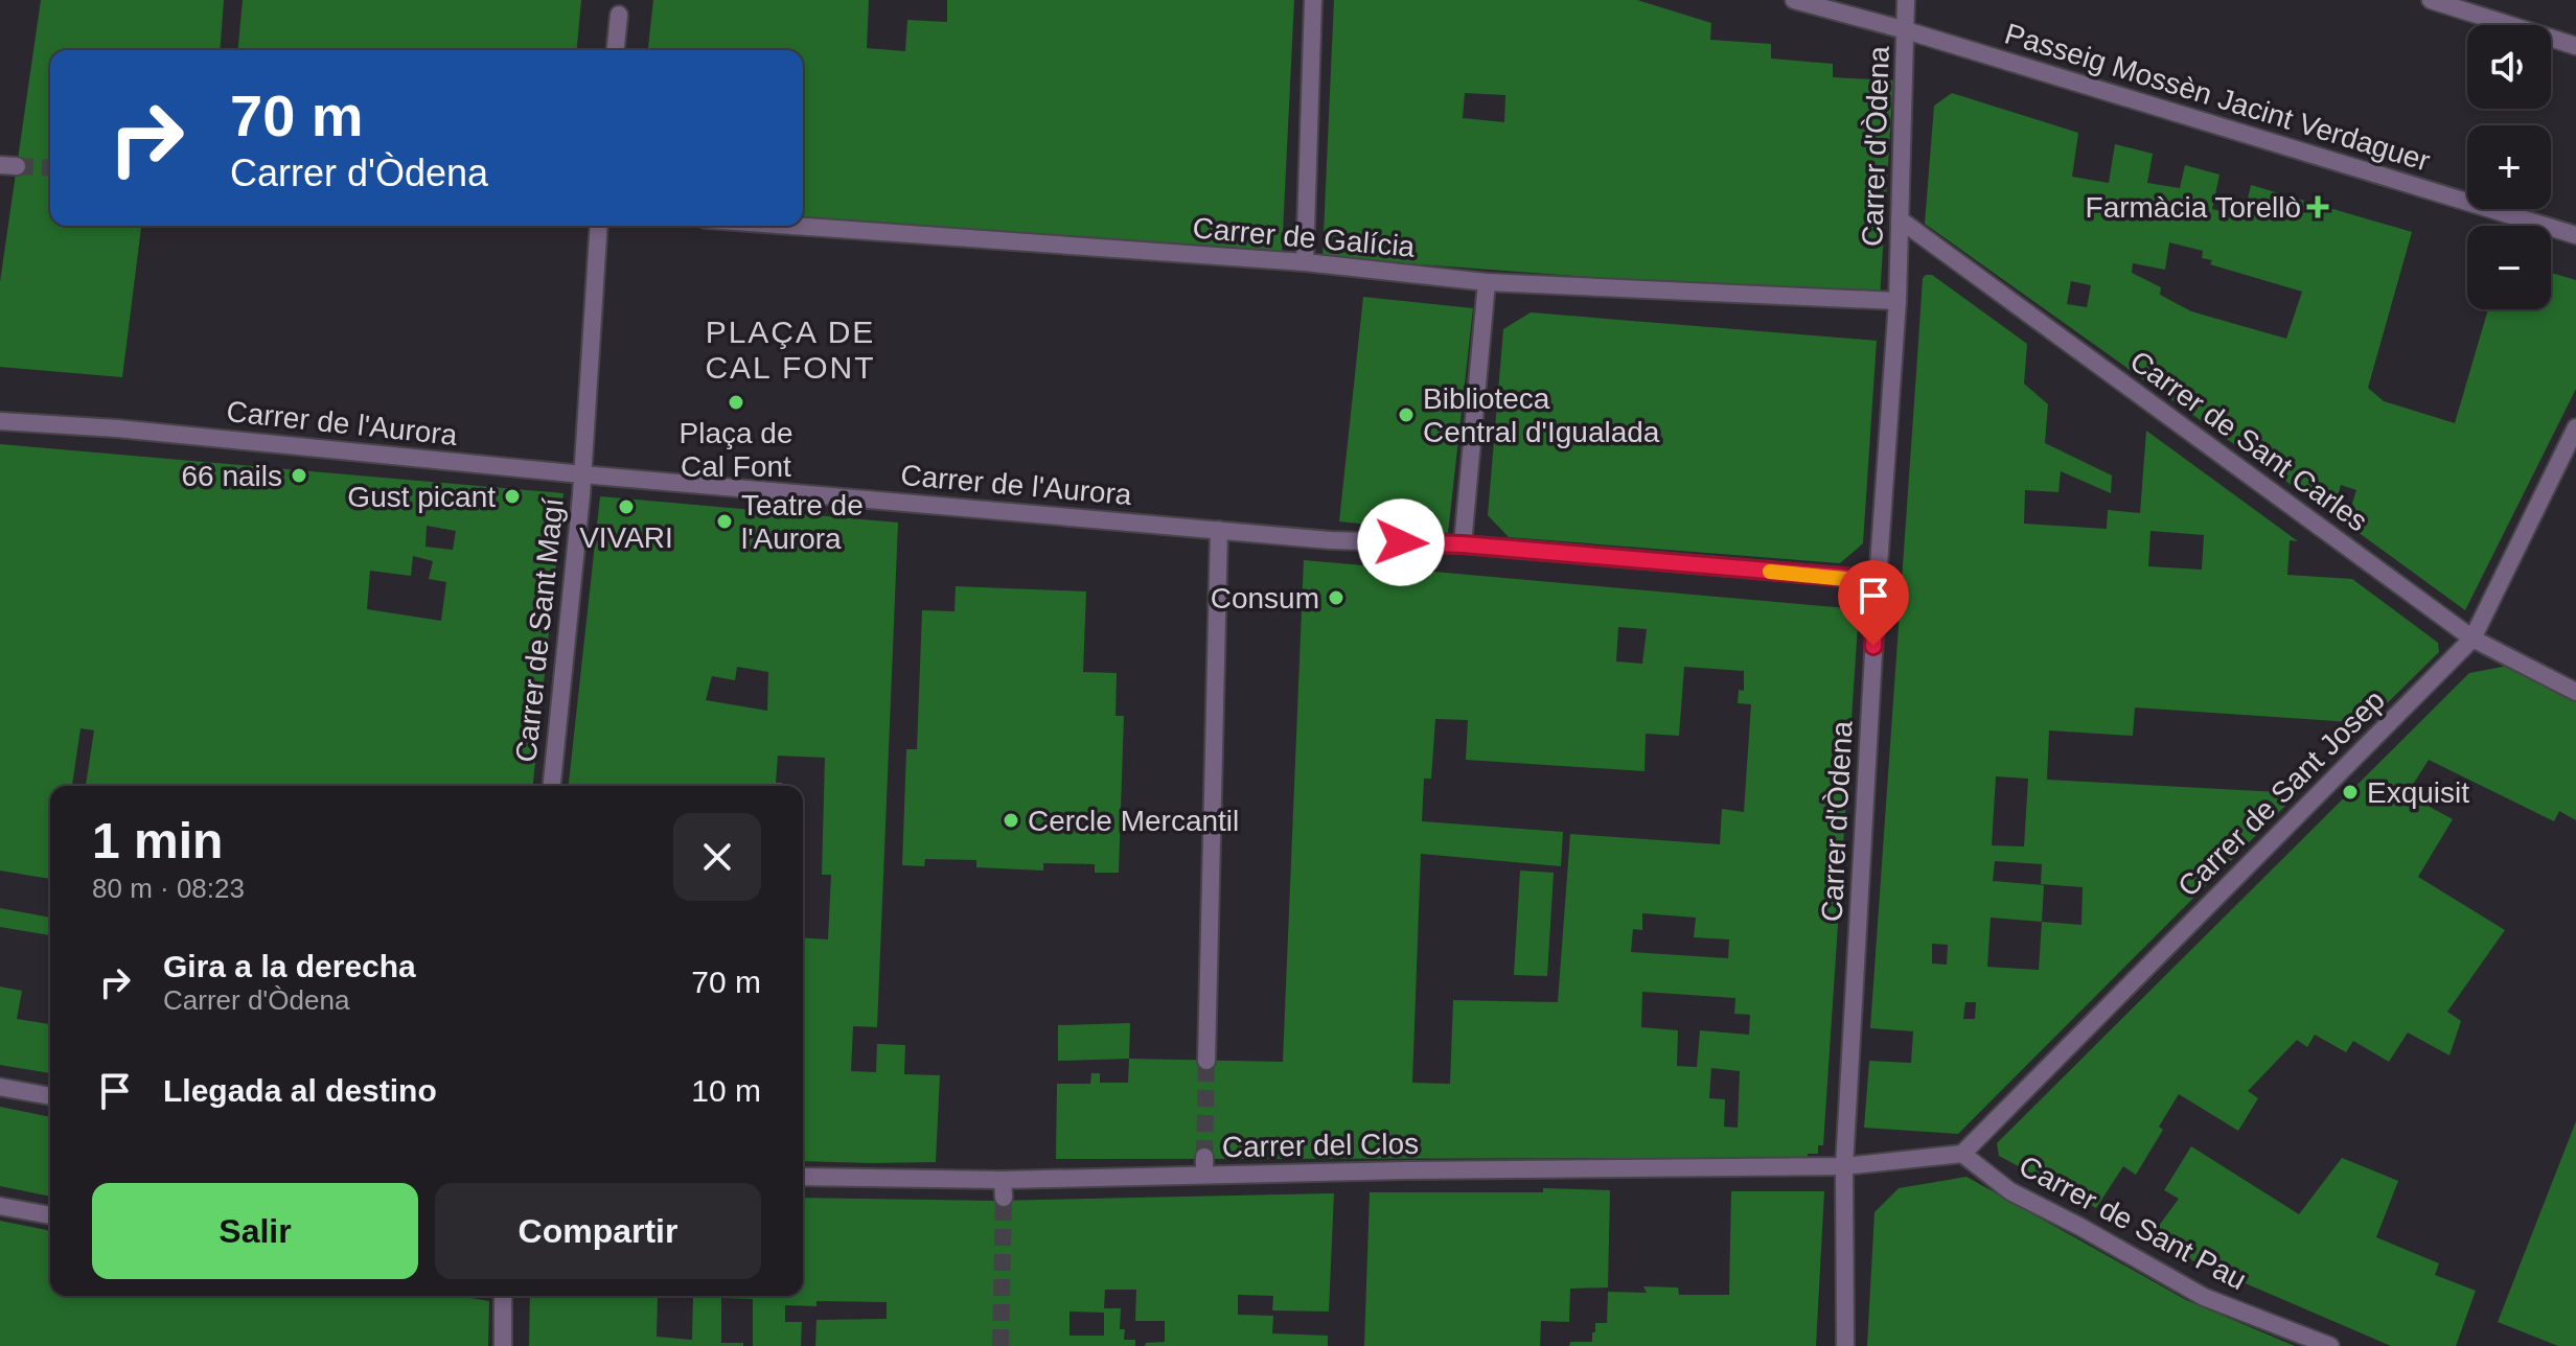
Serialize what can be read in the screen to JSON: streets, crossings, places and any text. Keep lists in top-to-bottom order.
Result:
{
  "streets": {
    "street": [
      "Passeig Mossèn Jacint Verdaguer",
      "Carrer d'Òdena",
      "Carrer de Galícia",
      "Carrer de l'Aurora",
      "Carrer de Sant Carles",
      "Carrer de Sant Magí",
      "Carrer de Sant Josep",
      "Carrer del Clos",
      "Carrer de Sant Pau"
    ]
  },
  "crossings": [
    ["Passeig Mossèn Jacint Verdaguer", "Carrer d'Òdena"],
    ["Carrer d'Òdena", "Carrer de Galícia"],
    ["Carrer d'Òdena", "Carrer de l'Aurora"],
    ["Carrer d'Òdena", "Carrer de Sant Carles"],
    ["Carrer d'Òdena", "Carrer del Clos"],
    ["Carrer de l'Aurora", "Carrer de Sant Magí"],
    ["Carrer de Sant Carles", "Carrer de Sant Josep"],
    ["Carrer de Sant Josep", "Carrer del Clos"],
    ["Carrer de Sant Josep", "Carrer de Sant Pau"],
    ["Carrer del Clos", "Carrer de Sant Pau"]
  ],
  "districts": ["PLAÇA DE CAL FONT"],
  "places": {
    "health": ["Farmàcia Torellò"],
    "other": [
      "Plaça de Cal Font",
      "Biblioteca Central d'Igualada",
      "66 nails",
      "Gust picant",
      "VIVARI",
      "Teatre de l'Aurora",
      "Consum",
      "Exquisit",
      "Cercle Mercantil"
    ]
  },
  "page": {
    "map_buttons": ["+", "−"],
    "turn": ["70 m", "Carrer d'Òdena"],
    "heading": ["1 min", "80 m · 08:23"],
    "list": [
      {
        "name": "Gira a la derecha",
        "note": "Carrer d'Òdena",
        "value": "70 m"
      },
      {
        "name": "Llegada al destino",
        "value": "10 m"
      }
    ],
    "buttons": ["Salir", "Compartir"]
  }
}
